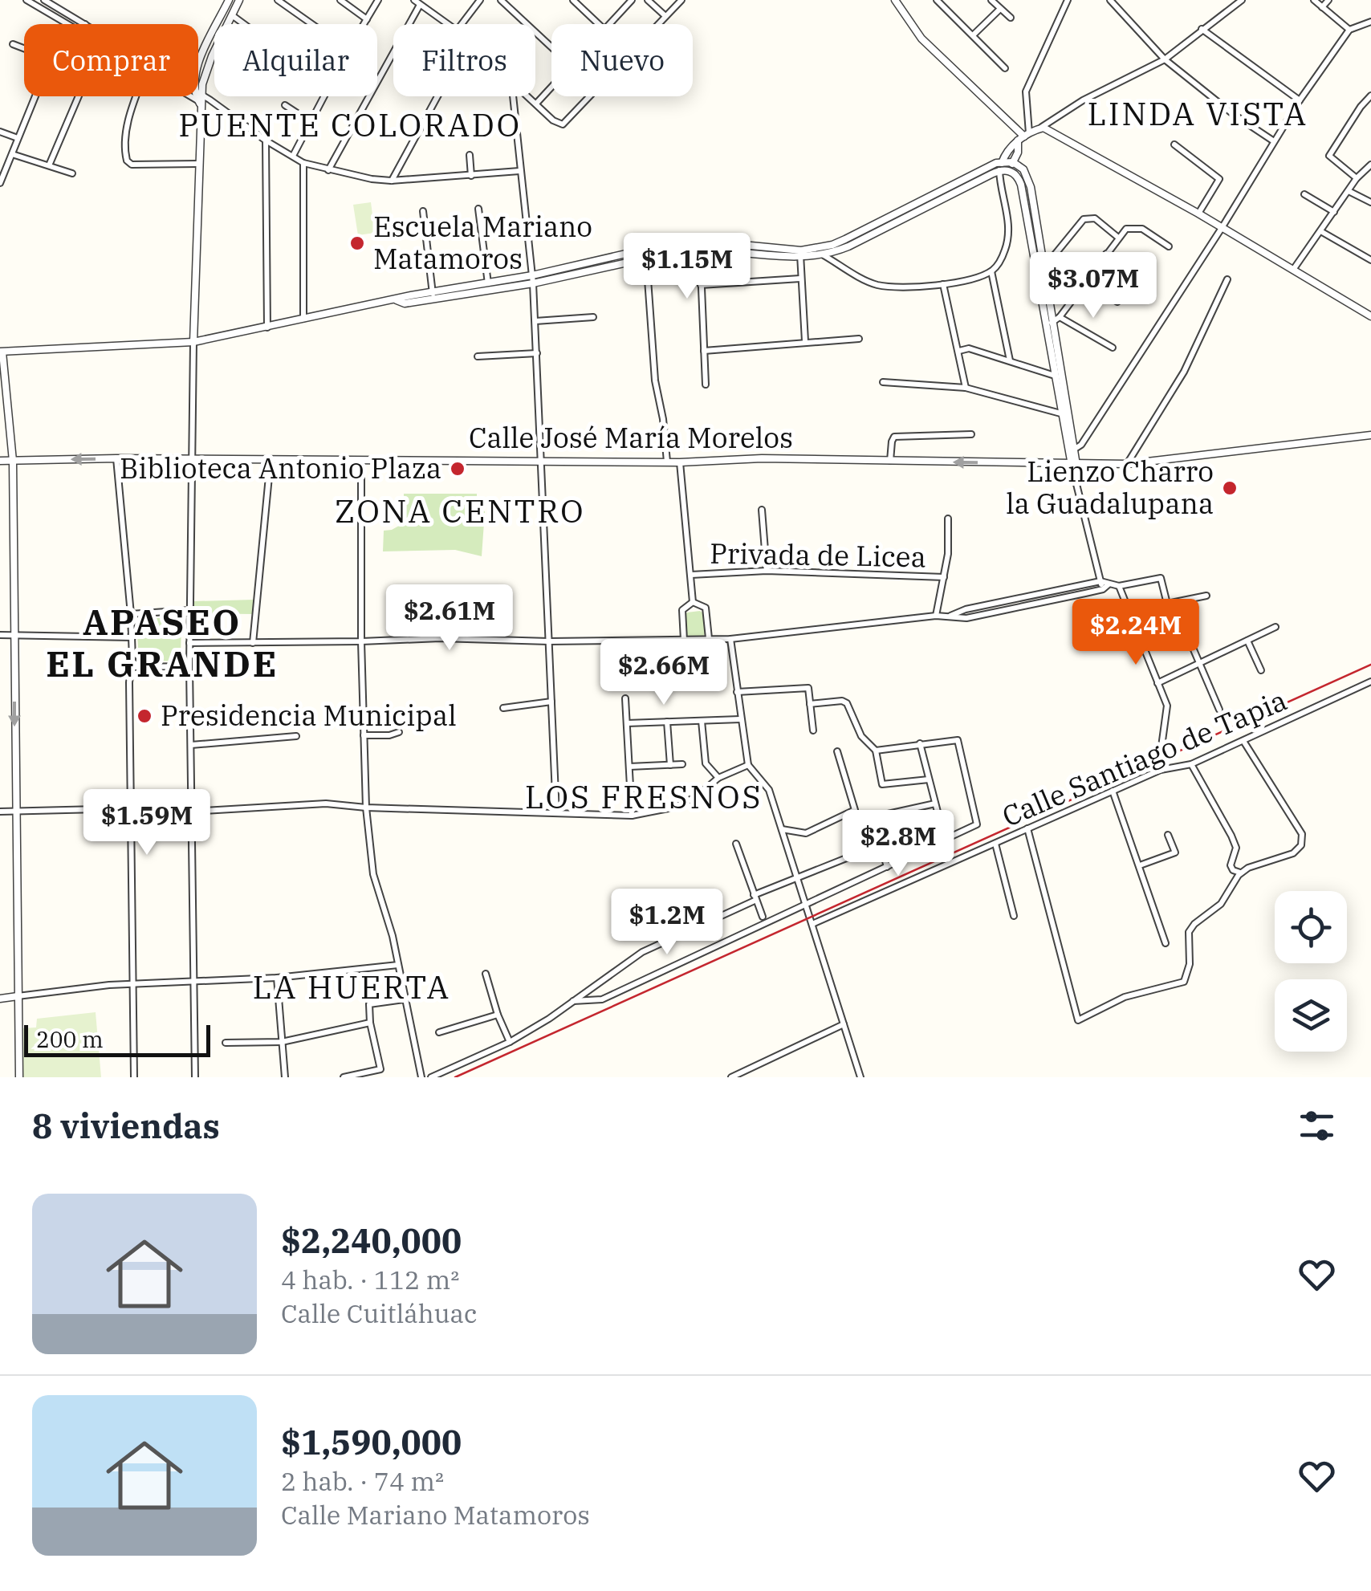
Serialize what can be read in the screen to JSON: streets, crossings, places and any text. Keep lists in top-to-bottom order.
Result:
{
  "streets": {
    "street": ["Calle José María Morelos", "Privada de Licea", "Calle Santiago de Tapia"]
  },
  "districts": [
    "LINDA VISTA",
    "PUENTE COLORADO",
    "ZONA CENTRO",
    "APASEO EL GRANDE",
    "LOS FRESNOS",
    "LA HUERTA"
  ],
  "places": [
    "Escuela Mariano Matamoros",
    "Biblioteca Antonio Plaza",
    "Lienzo Charro la Guadalupana",
    "Presidencia Municipal"
  ],
  "scale_bar": "200 m",
  "page": {
    "chip": [
      "Comprar",
      "Alquilar",
      "Filtros",
      "Nuevo"
    ],
    "price": [
      "$1.15M",
      "$3.07M",
      "$2.61M",
      "$2.24M",
      "$2.66M",
      "$1.59M",
      "$2.8M",
      "$1.2M"
    ],
    "scale": "200 m",
    "heading": "8 viviendas",
    "list": [
      {
        "name": "$2,240,000",
        "note": "4 hab. · 112 m² · Calle Cuitláhuac"
      },
      {
        "name": "$1,590,000",
        "note": "2 hab. · 74 m² · Calle Mariano Matamoros"
      }
    ]
  }
}
